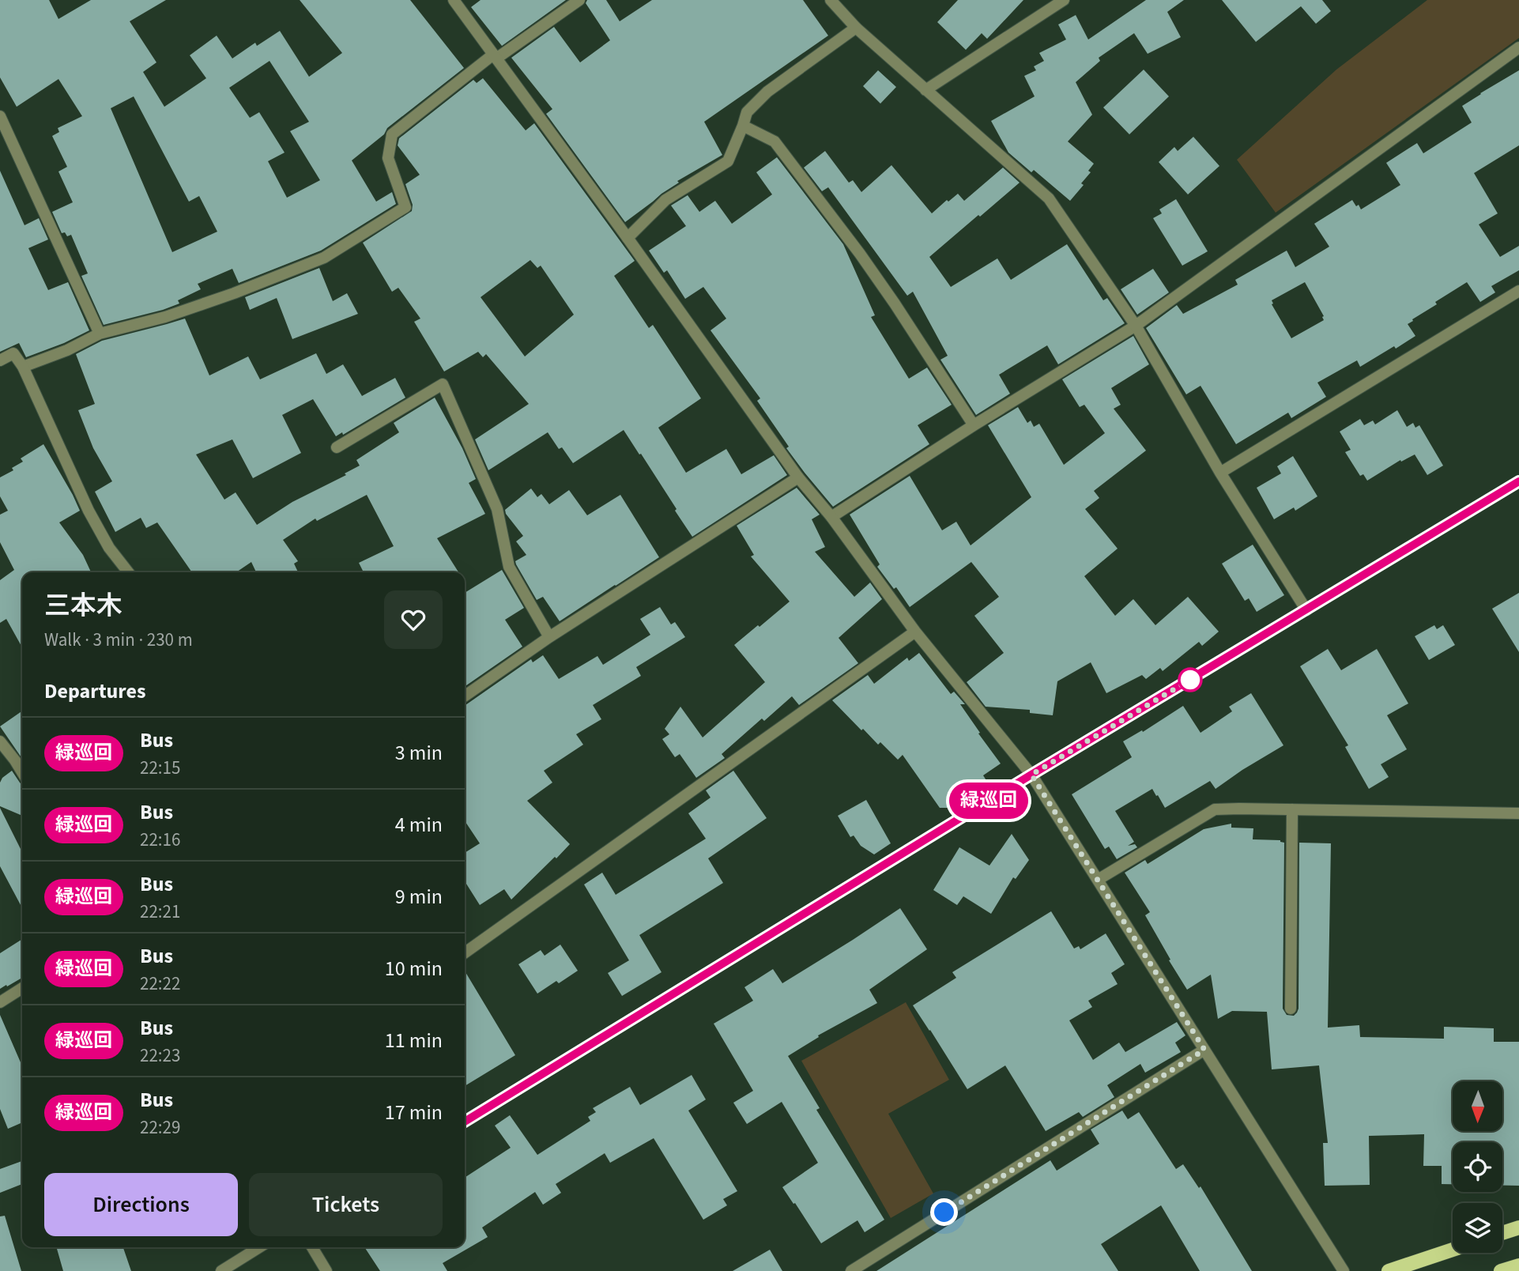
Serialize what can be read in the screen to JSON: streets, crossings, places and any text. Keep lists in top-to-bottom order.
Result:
{
  "lines": ["bus line 緑巡回"],
  "north": "bottom",
  "page": {
    "on_map": "緑巡回",
    "heading": [
      ["三本木", "Walk · 3 min · 230 m"],
      "Departures"
    ],
    "list": [
      {
        "mark": "緑巡回",
        "name": "Bus",
        "note": "22:15",
        "value": "3 min"
      },
      {
        "mark": "緑巡回",
        "name": "Bus",
        "note": "22:16",
        "value": "4 min"
      },
      {
        "mark": "緑巡回",
        "name": "Bus",
        "note": "22:21",
        "value": "9 min"
      },
      {
        "mark": "緑巡回",
        "name": "Bus",
        "note": "22:22",
        "value": "10 min"
      },
      {
        "mark": "緑巡回",
        "name": "Bus",
        "note": "22:23",
        "value": "11 min"
      },
      {
        "mark": "緑巡回",
        "name": "Bus",
        "note": "22:29",
        "value": "17 min"
      }
    ],
    "buttons": ["Directions", "Tickets"]
  }
}
